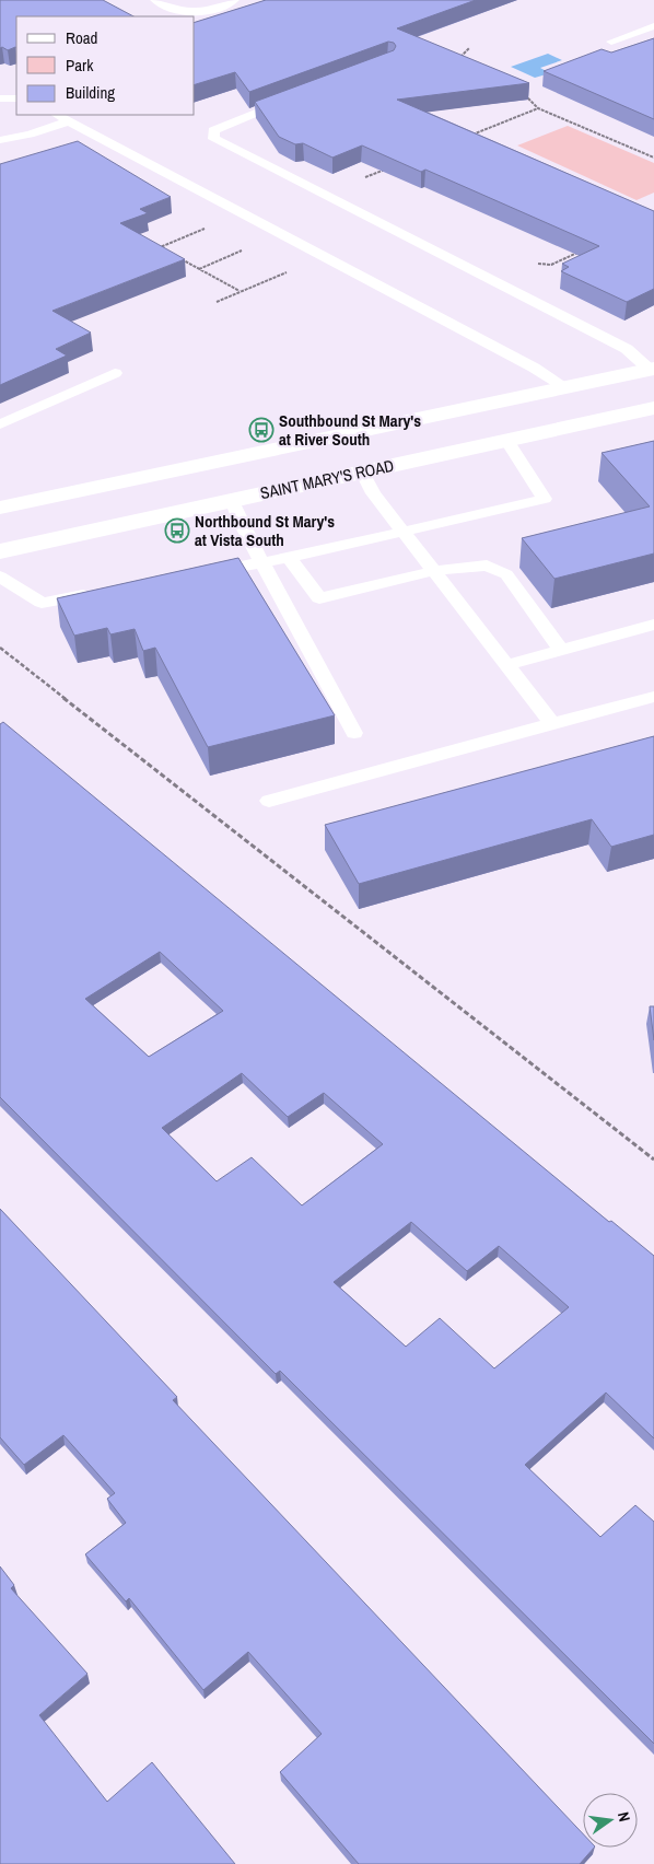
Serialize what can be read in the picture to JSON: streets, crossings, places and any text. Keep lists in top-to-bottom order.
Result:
{
  "streets": {
    "main road": ["SAINT MARY'S ROAD"]
  },
  "places": {
    "bus stop": ["Southbound St Mary's at River South", "Northbound St Mary's at Vista South"]
  },
  "legend": ["Road", "Park", "Building"],
  "north": "right"
}
